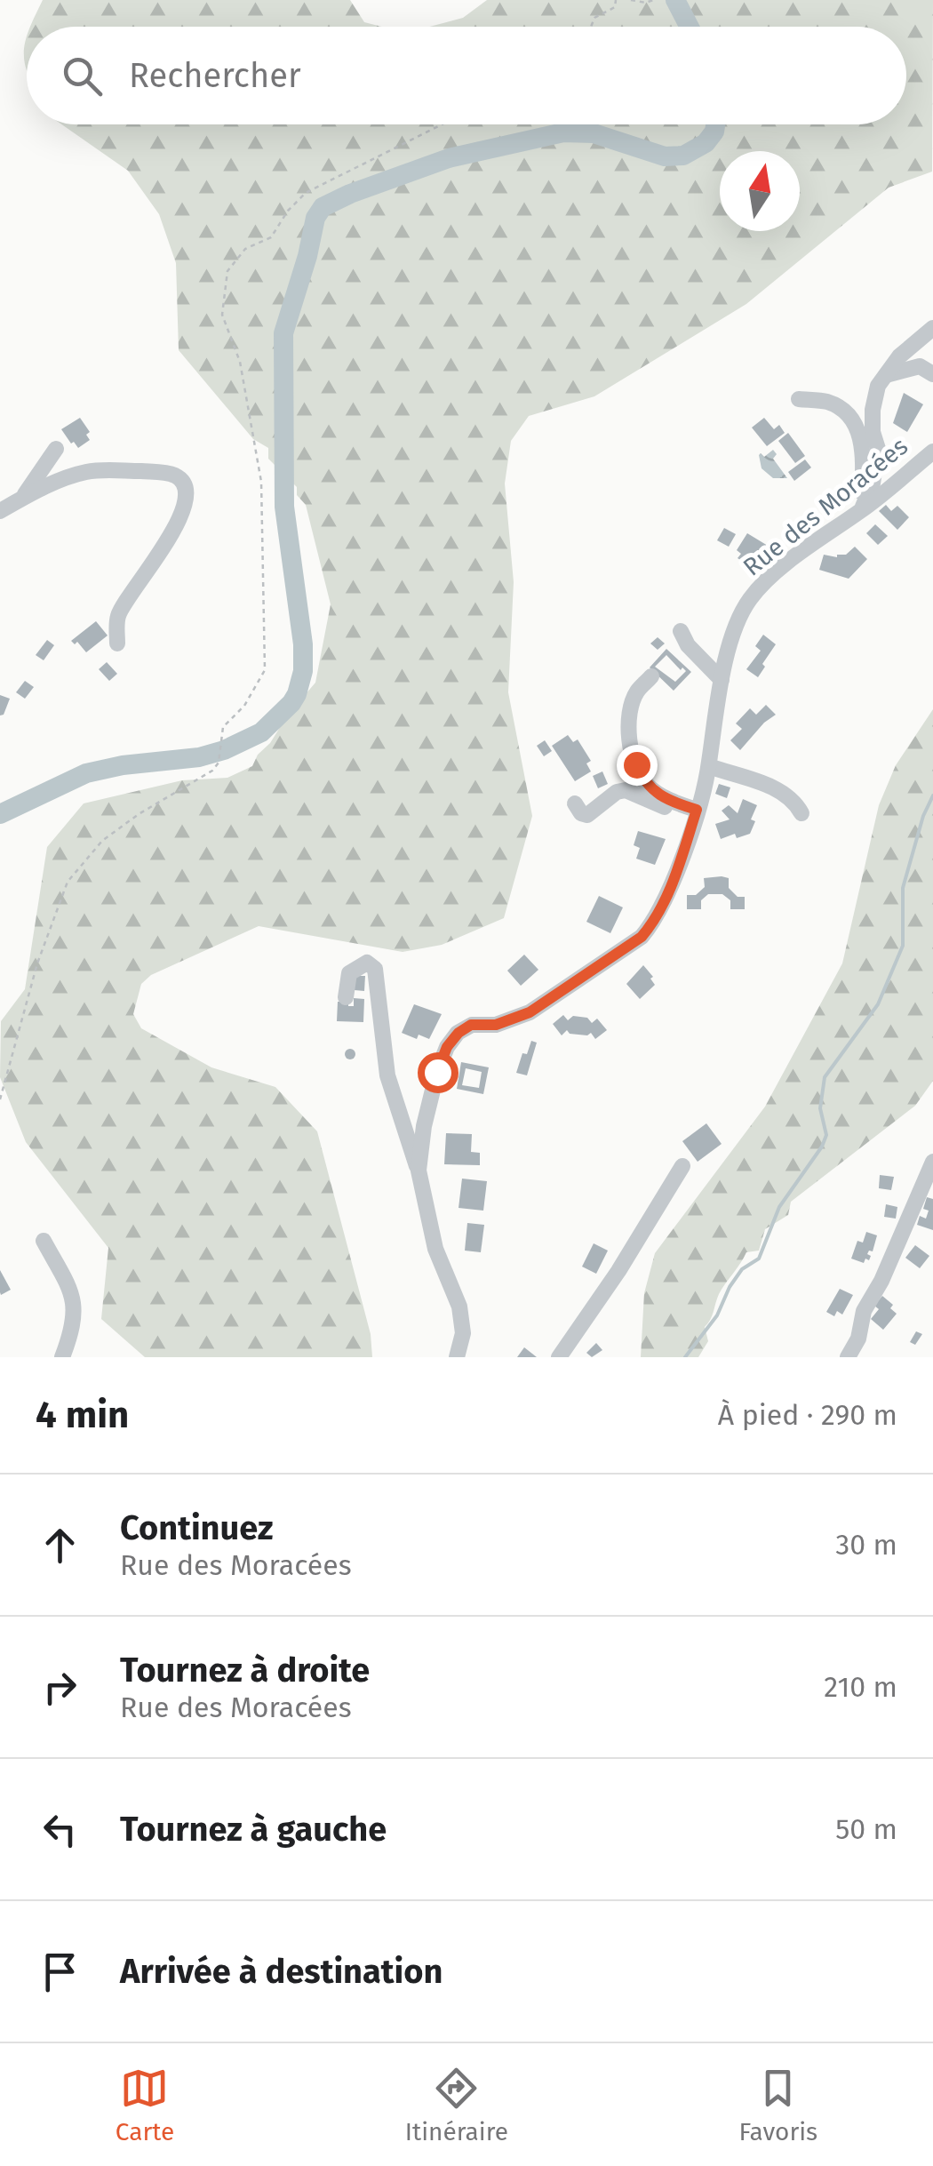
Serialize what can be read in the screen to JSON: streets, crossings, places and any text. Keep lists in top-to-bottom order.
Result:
{
  "streets": {
    "street": ["Rue des Moracées"]
  },
  "north": "top",
  "page": {
    "search": "Rechercher",
    "heading": ["4 min", "À pied · 290 m"],
    "list": [
      ["Continuez", "Rue des Moracées", "30 m"],
      ["Tournez à droite", "Rue des Moracées", "210 m"],
      ["Tournez à gauche", "50 m"],
      "Arrivée à destination"
    ],
    "nav": ["Carte", "Itinéraire", "Favoris"]
  }
}
